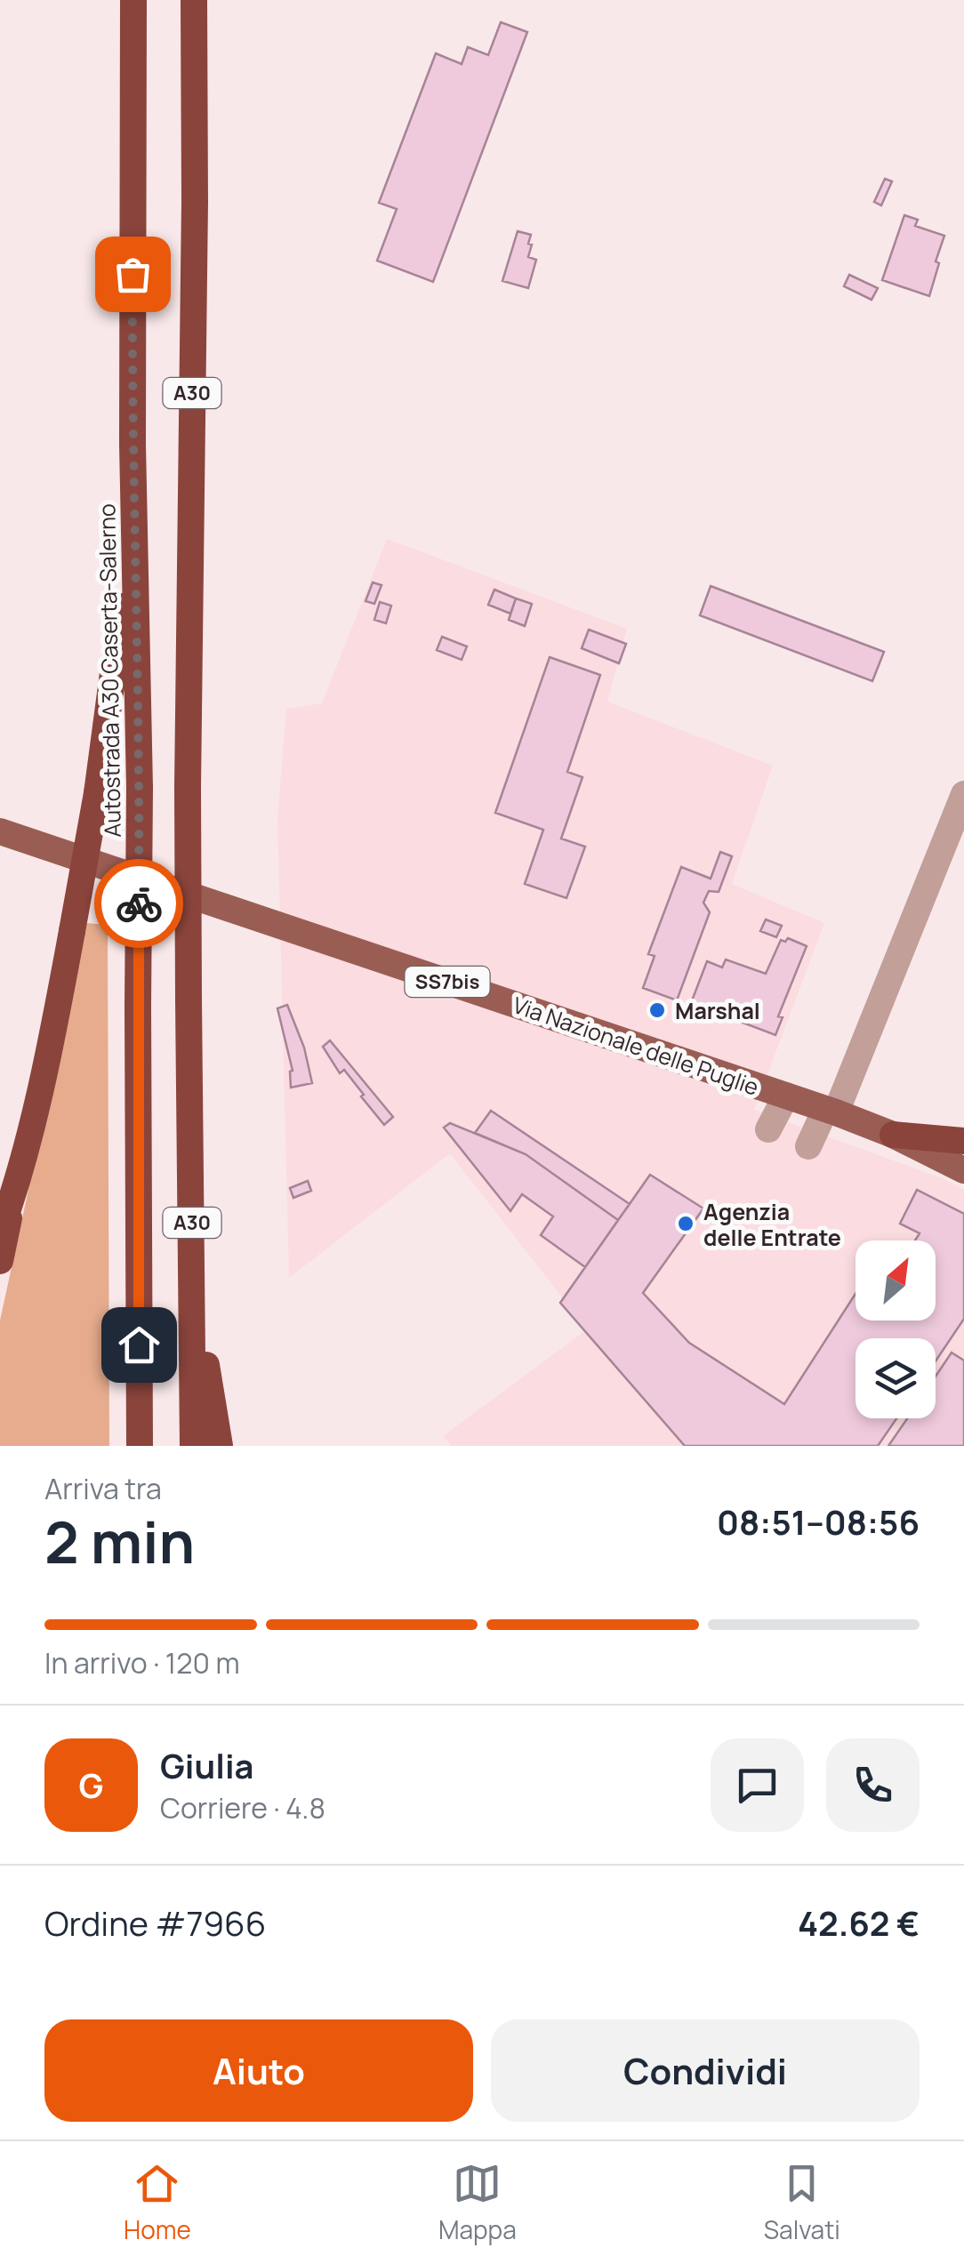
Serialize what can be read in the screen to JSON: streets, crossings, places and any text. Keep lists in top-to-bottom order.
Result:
{
  "streets": {
    "highway": ["A30", "Autostrada A30 Caserta-Salerno", "SS7bis"],
    "main road": ["Via Nazionale delle Puglie"]
  },
  "crossings": [
    ["SS7bis", "Via Nazionale delle Puglie"]
  ],
  "places": ["Marshal", "Agenzia delle Entrate"],
  "north": "top right",
  "page": {
    "heading": ["2 min", "Arriva tra", "08:51–08:56"],
    "panel": [
      "Giulia",
      "Corriere · 4.8",
      "Ordine #7966",
      "42.62 €"
    ],
    "bar": "In arrivo · 120 m",
    "round": "G",
    "buttons": ["Aiuto", "Condividi"],
    "tabs": ["Home", "Mappa", "Salvati"]
  }
}
